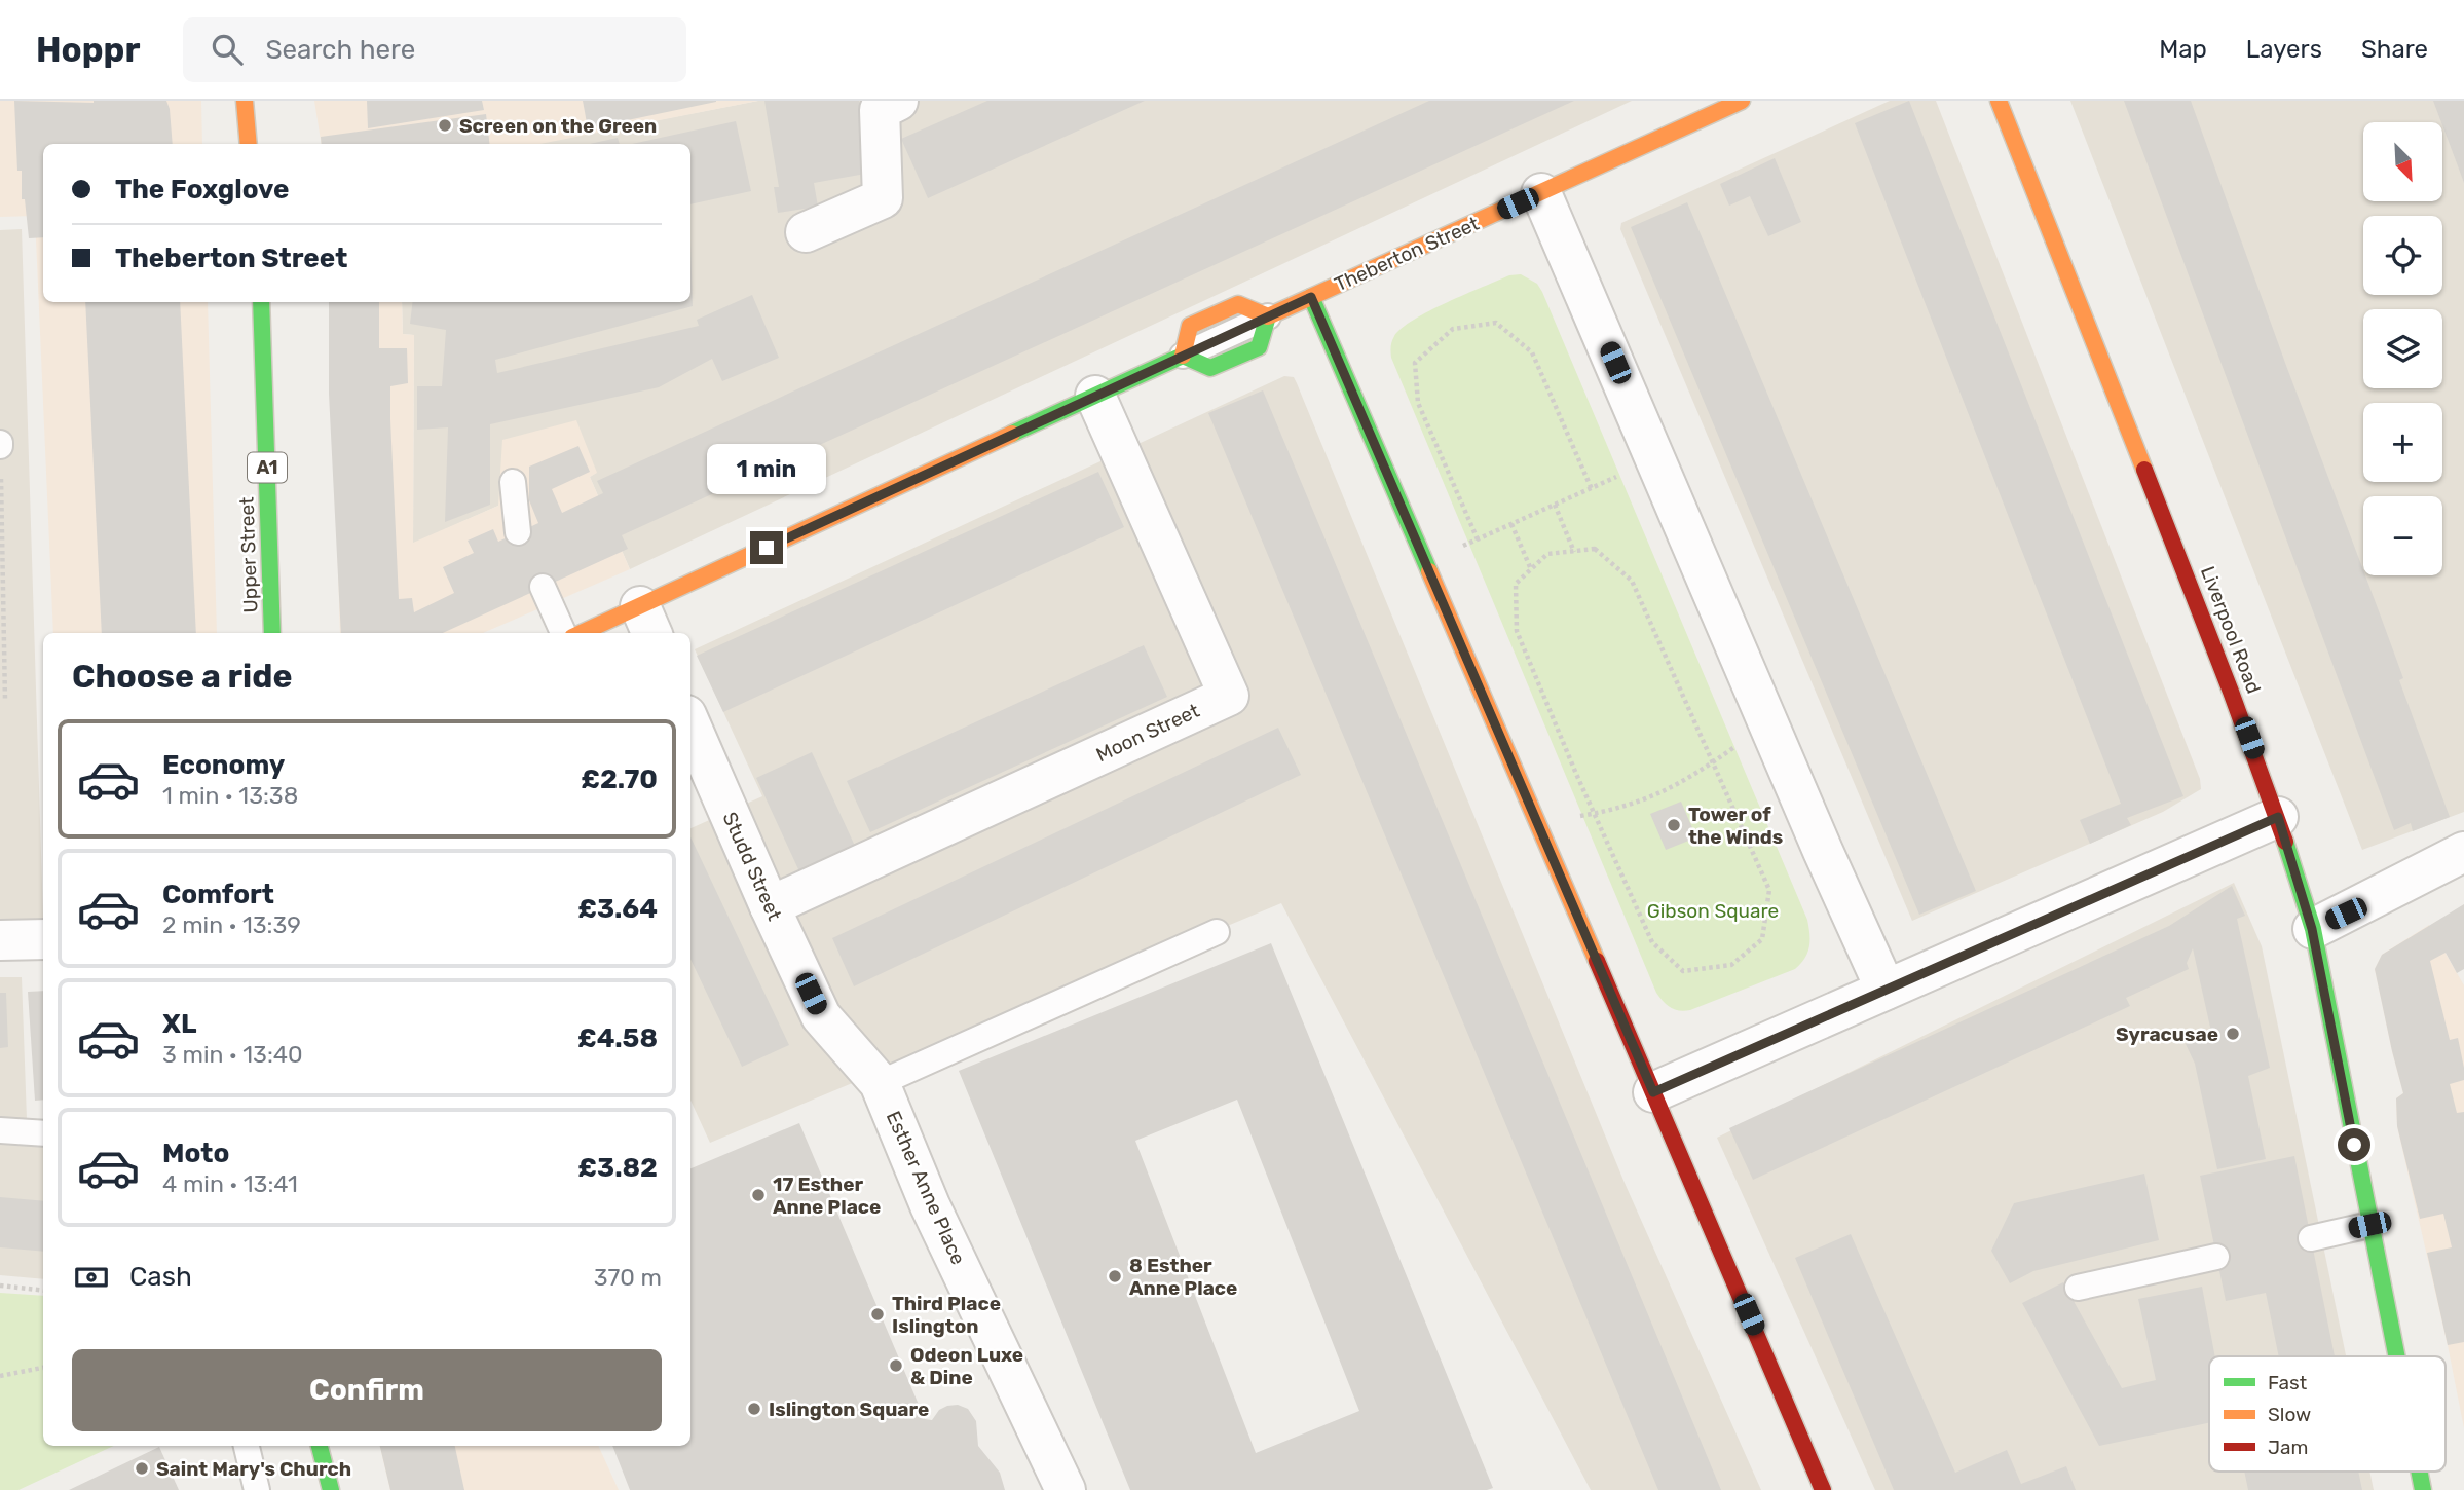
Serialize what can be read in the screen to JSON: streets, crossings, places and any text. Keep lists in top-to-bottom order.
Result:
{
  "streets": {
    "main road": [
      "Theberton Street",
      "A1",
      "Upper Street",
      "Liverpool Road"
    ],
    "street": ["Moon Street", "Studd Street", "Esther Anne Place"]
  },
  "crossings": [
    ["Theberton Street", "Moon Street"],
    ["Moon Street", "Studd Street"],
    ["Studd Street", "Esther Anne Place"]
  ],
  "parks": ["Gibson Square"],
  "places": [
    "Screen on the Green",
    "Tower of the Winds",
    "Syracusae",
    "17 Esther Anne Place",
    "8 Esther Anne Place",
    "Third Place Islington",
    "Odeon Luxe & Dine",
    "Islington Square",
    "Saint Mary's Church"
  ],
  "legend": ["Fast", "Slow", "Jam"],
  "north": "bottom right",
  "page": {
    "header": "Hoppr",
    "search": "Search here",
    "nav": ["Map", "Layers", "Share"],
    "map_buttons": ["+", "−"],
    "banner": ["The Foxglove", "Theberton Street"],
    "bubble": "1 min",
    "heading": "Choose a ride",
    "list": [
      {
        "name": "Economy",
        "note": "1 min · 13:38",
        "value": "£2.70"
      },
      {
        "name": "Comfort",
        "note": "2 min · 13:39",
        "value": "£3.64"
      },
      {
        "name": "XL",
        "note": "3 min · 13:40",
        "value": "£4.58"
      },
      {
        "name": "Moto",
        "note": "4 min · 13:41",
        "value": "£3.82"
      }
    ],
    "pay": ["Cash", "370 m"],
    "buttons": "Confirm"
  }
}
